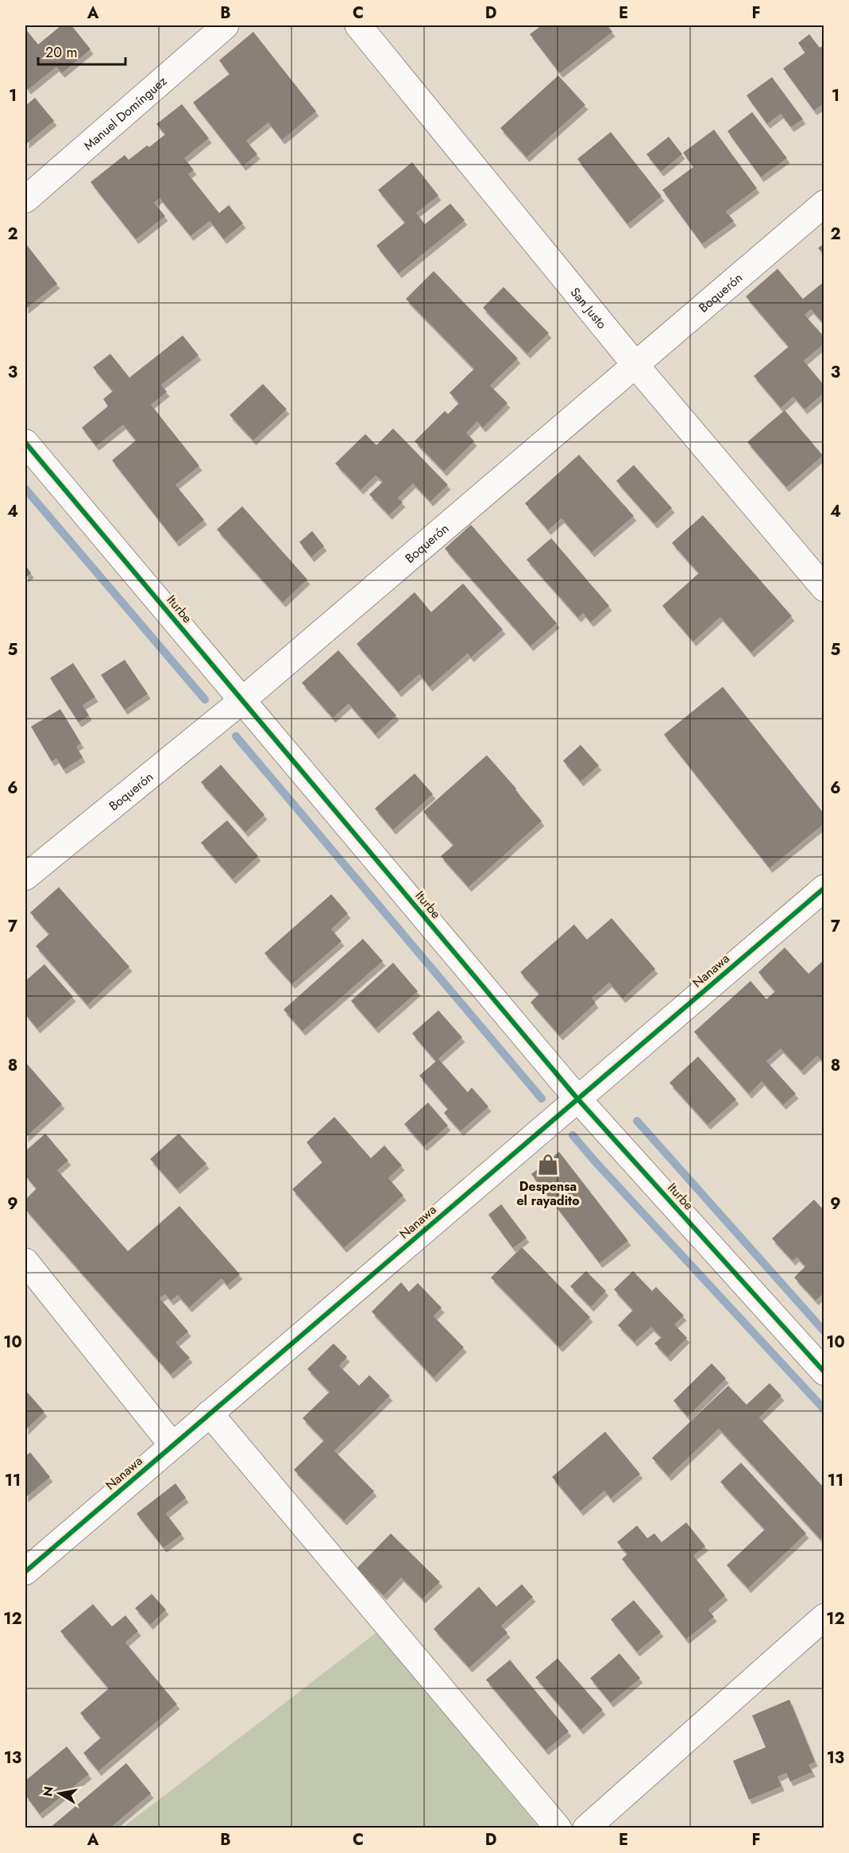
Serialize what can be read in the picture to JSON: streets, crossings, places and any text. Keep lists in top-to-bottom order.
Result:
{
  "streets": {
    "street": [
      "Manuel Domínguez",
      "Boquerón",
      "San Justo",
      "Iturbe",
      "Nanawa"
    ]
  },
  "crossings": [
    ["Boquerón", "San Justo"],
    ["Boquerón", "Iturbe"],
    ["Iturbe", "Nanawa"]
  ],
  "places": {
    "shop": ["Despensa el rayadito"]
  },
  "scale_bar": "20 m",
  "north": "left",
  "grid": {
    "columns": [
      "A",
      "B",
      "C",
      "D",
      "E",
      "F"
    ],
    "rows": [
      "1",
      "2",
      "3",
      "4",
      "5",
      "6",
      "7",
      "8",
      "9",
      "10",
      "11",
      "12",
      "13"
    ]
  }
}
